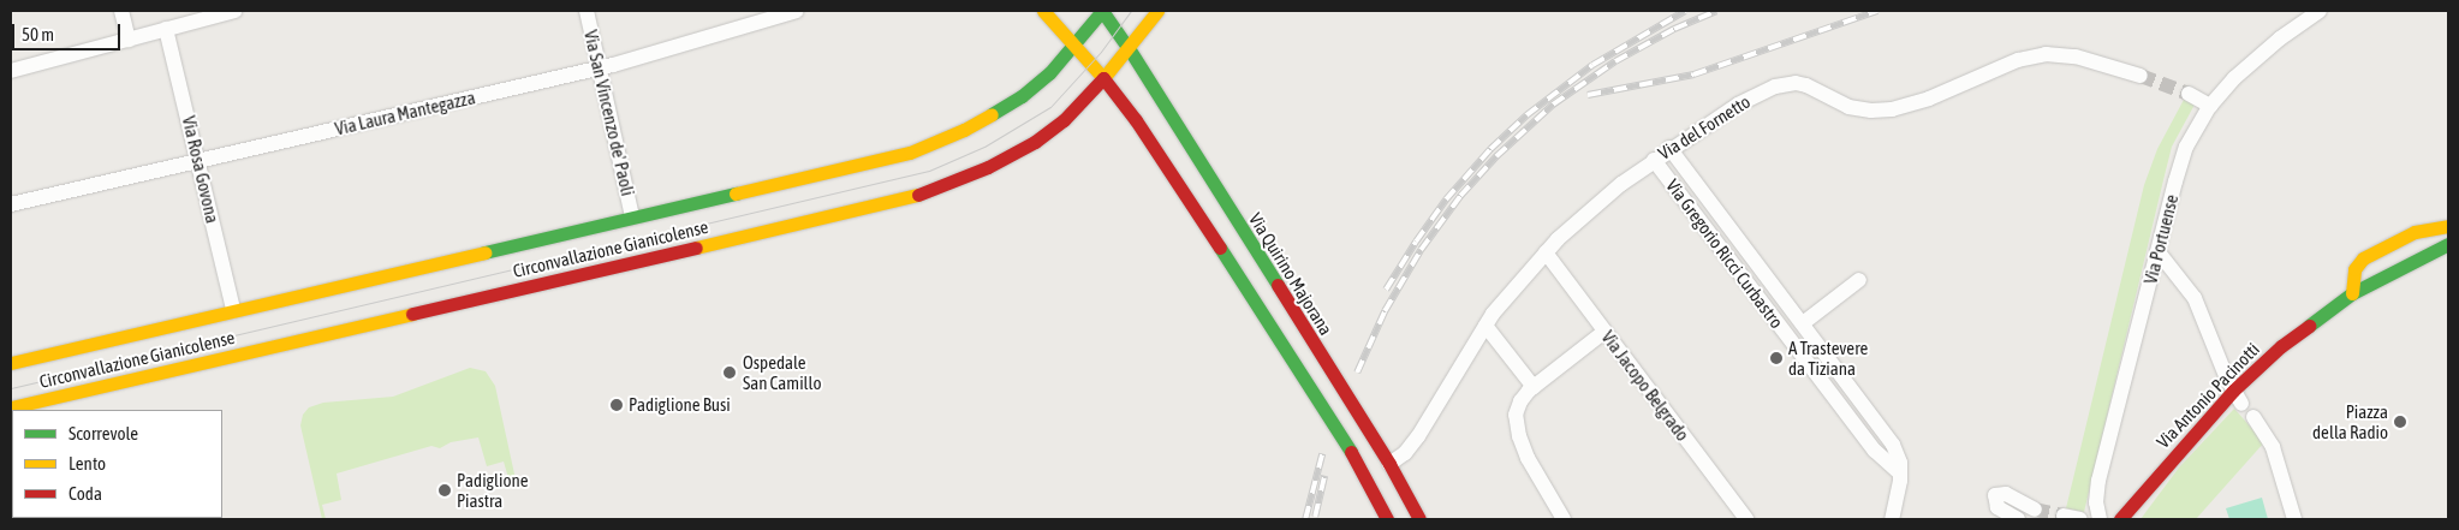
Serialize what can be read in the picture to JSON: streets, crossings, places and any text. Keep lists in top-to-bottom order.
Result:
{
  "streets": {
    "main road": ["Circonvallazione Gianicolense", "Via Quirino Majorana", "Via Antonio Pacinotti"],
    "street": [
      "Via Laura Mantegazza",
      "Via San Vincenzo de' Paoli",
      "Via del Fornetto",
      "Via Rosa Govona",
      "Via Portuense",
      "Via Gregorio Ricci Curbastro",
      "Via Jacopo Belgrado"
    ]
  },
  "crossings": [
    ["Via Laura Mantegazza", "Via San Vincenzo de' Paoli"],
    ["Via Laura Mantegazza", "Via Rosa Govona"],
    ["Via San Vincenzo de' Paoli", "Circonvallazione Gianicolense"],
    ["Via del Fornetto", "Via Gregorio Ricci Curbastro"],
    ["Via del Fornetto", "Via Quirino Majorana"],
    ["Via del Fornetto", "Via Jacopo Belgrado"],
    ["Via Rosa Govona", "Circonvallazione Gianicolense"],
    ["Circonvallazione Gianicolense", "Via Quirino Majorana"]
  ],
  "places": [
    "A Trastevere da Tiziana",
    "Ospedale San Camillo",
    "Padiglione Busi",
    "Piazza della Radio",
    "Padiglione Piastra"
  ],
  "legend": ["Scorrevole", "Lento", "Coda"],
  "scale_bar": "50 m"
}
